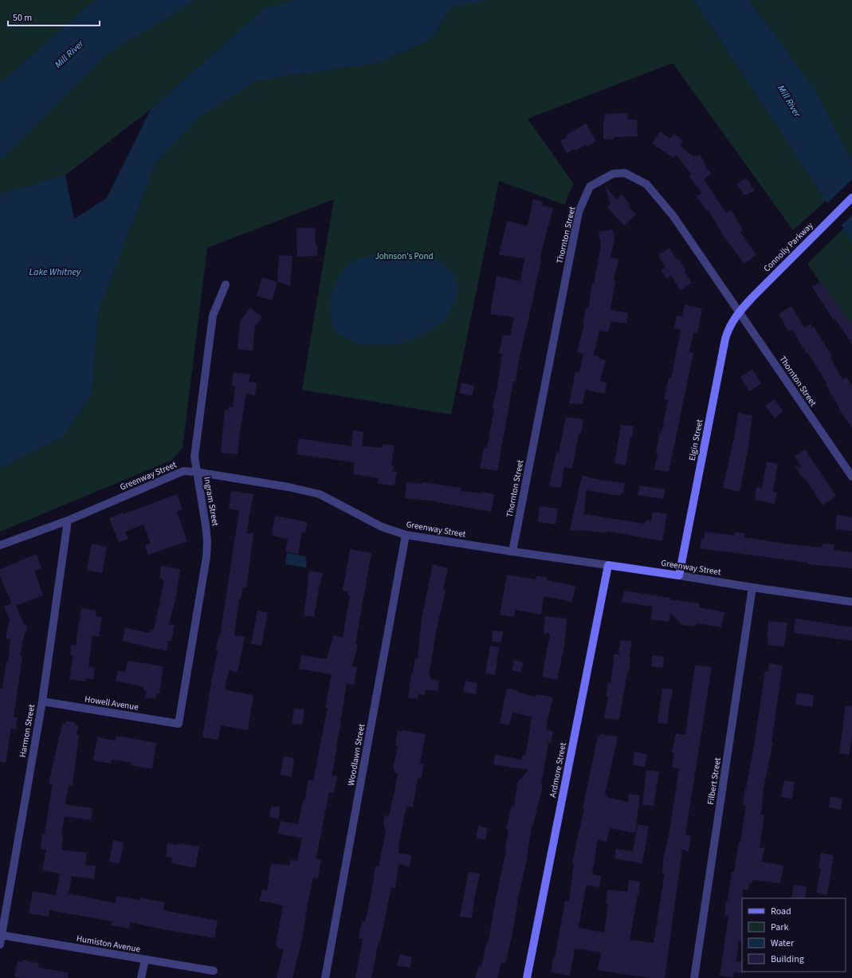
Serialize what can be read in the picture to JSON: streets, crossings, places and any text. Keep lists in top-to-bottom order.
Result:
{
  "streets": {
    "main road": [
      "Connolly Parkway",
      "Elgin Street",
      "Greenway Street",
      "Ardmore Street"
    ],
    "street": [
      "Thornton Street",
      "Ingram Street",
      "Howell Avenue",
      "Harmon Street",
      "Woodlawn Street",
      "Filbert Street",
      "Humiston Avenue"
    ]
  },
  "crossings": [
    ["Thornton Street", "Connolly Parkway"],
    ["Thornton Street", "Elgin Street"],
    ["Thornton Street", "Greenway Street"],
    ["Connolly Parkway", "Elgin Street"],
    ["Elgin Street", "Greenway Street"],
    ["Greenway Street", "Ingram Street"],
    ["Greenway Street", "Harmon Street"],
    ["Greenway Street", "Woodlawn Street"],
    ["Greenway Street", "Ardmore Street"],
    ["Greenway Street", "Filbert Street"],
    ["Ingram Street", "Howell Avenue"],
    ["Howell Avenue", "Harmon Street"],
    ["Harmon Street", "Humiston Avenue"]
  ],
  "water": ["Mill River", "Lake Whitney"],
  "parks": ["Johnson's Pond"],
  "legend": [
    "Road",
    "Park",
    "Water",
    "Building"
  ],
  "scale_bar": "50 m"
}
